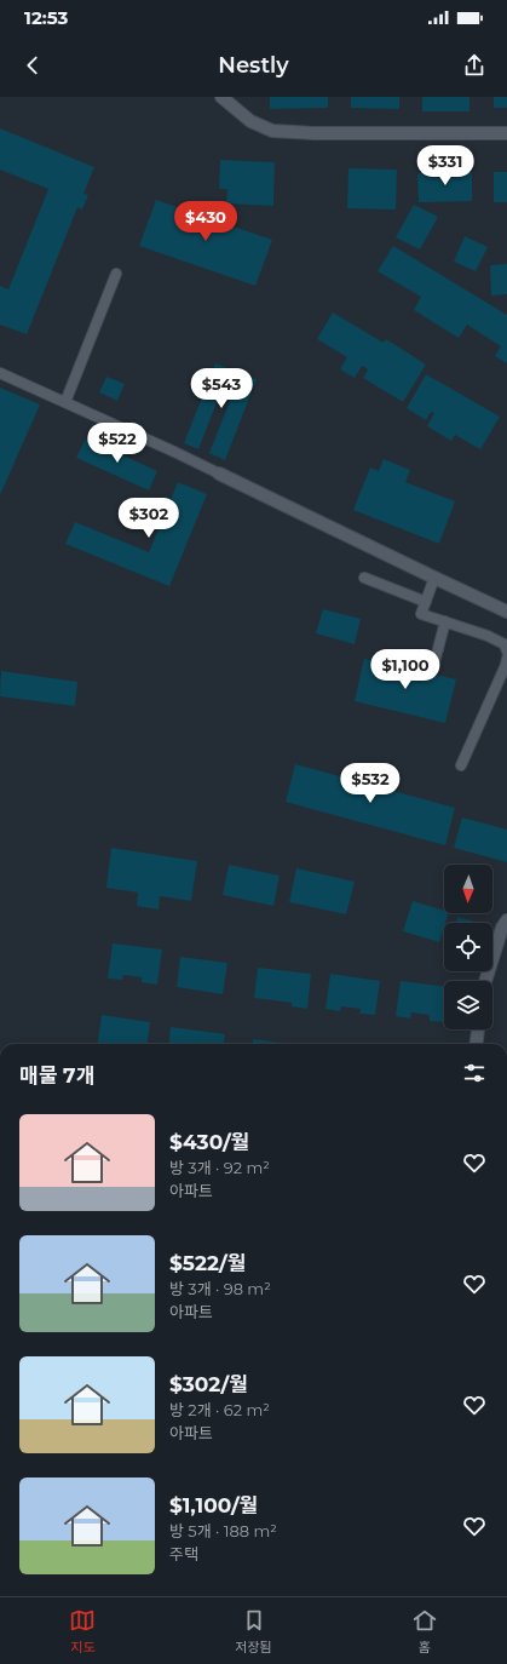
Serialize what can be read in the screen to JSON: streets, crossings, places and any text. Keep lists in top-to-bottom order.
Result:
{
  "north": "bottom",
  "page": {
    "status": "12:53",
    "header": "Nestly",
    "price": [
      "$331",
      "$430",
      "$543",
      "$522",
      "$302",
      "$1,100",
      "$532"
    ],
    "heading": "매물 7개",
    "list": [
      {
        "name": "$430/월",
        "note": "방 3개 · 92 m² · 아파트"
      },
      {
        "name": "$522/월",
        "note": "방 3개 · 98 m² · 아파트"
      },
      {
        "name": "$302/월",
        "note": "방 2개 · 62 m² · 아파트"
      },
      {
        "name": "$1,100/월",
        "note": "방 5개 · 188 m² · 주택"
      }
    ],
    "tabs": ["지도", "저장됨", "홈"]
  }
}
